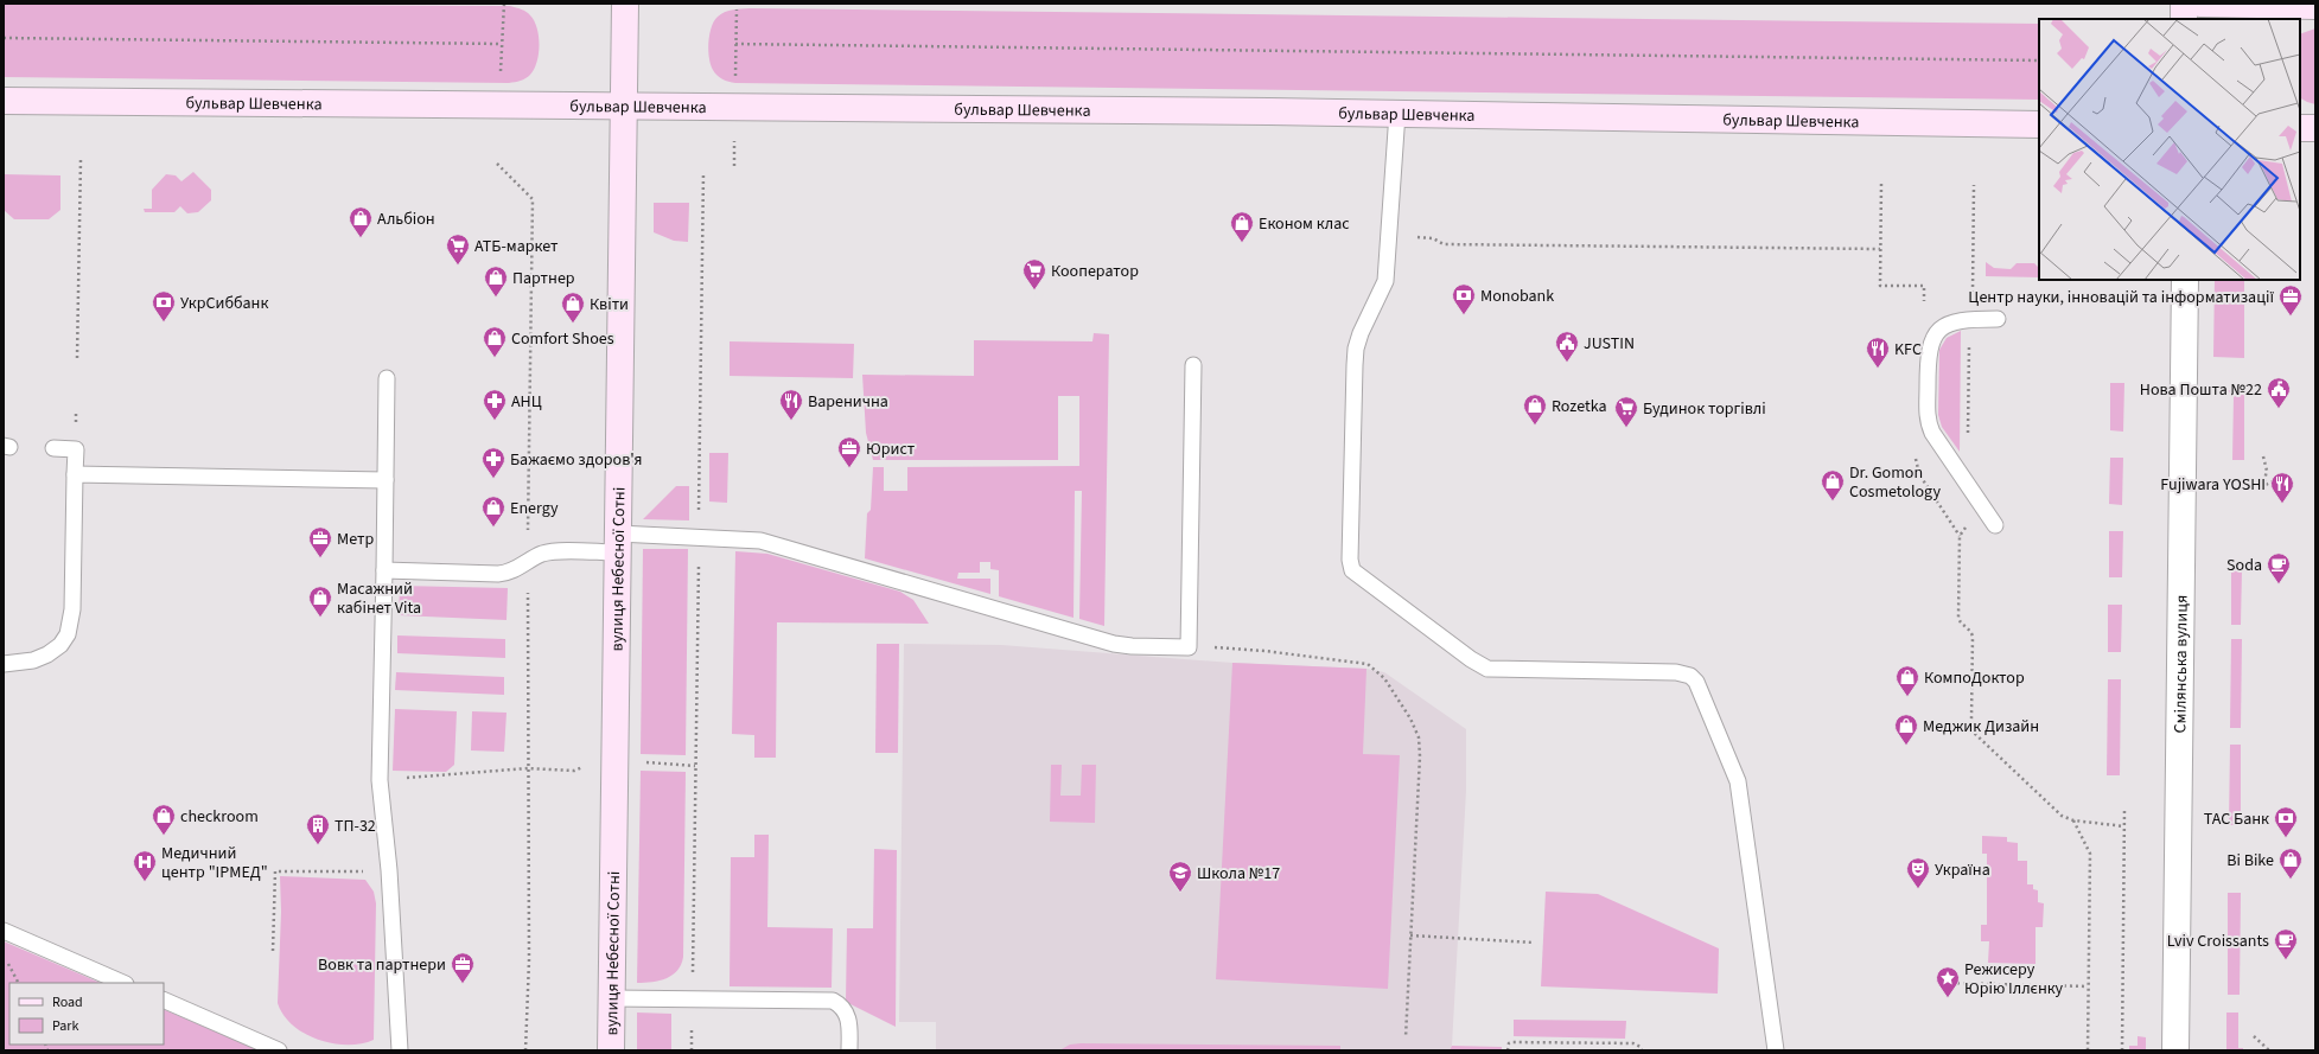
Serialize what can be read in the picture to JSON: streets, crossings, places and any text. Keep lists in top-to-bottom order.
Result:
{
  "streets": {
    "main road": ["бульвар Шевченка", "вулиця Небесної Сотні"],
    "street": ["Смілянська вулиця"]
  },
  "crossings": [
    ["бульвар Шевченка", "вулиця Небесної Сотні"]
  ],
  "places": {
    "shop": [
      "Альбіон",
      "Економ клас",
      "Партнер",
      "Квіти",
      "Comfort Shoes",
      "Rozetka",
      "Dr. Gomon Cosmetology",
      "Energy",
      "Масажний кабінет Vita",
      "КомпоДоктор",
      "Меджик Дизайн",
      "checkroom",
      "Bi Bike"
    ],
    "supermarket": ["АТБ-маркет", "Кооператор", "Будинок торгівлі"],
    "bank": ["Monobank", "УкрСиббанк", "ТАС Банк"],
    "office": [
      "Центр науки, інновацій та інформатизації",
      "Юрист",
      "Метр",
      "Вовк та партнери"
    ],
    "public building": ["JUSTIN", "Нова Пошта №22"],
    "restaurant": ["KFC", "Варенична", "Fujiwara YOSHI"],
    "pharmacy": ["АНЦ", "Бажаємо здоров'я"],
    "cafe": ["Soda", "Lviv Croissants"],
    "building": ["ТП-32"],
    "hospital": ["Медичний центр \"ІРМЕД\""],
    "theatre": ["Україна"],
    "school or university": ["Школа №17"],
    "place": ["Режисеру Юрію Іллєнку"]
  },
  "legend": ["Road", "Park"]
}
